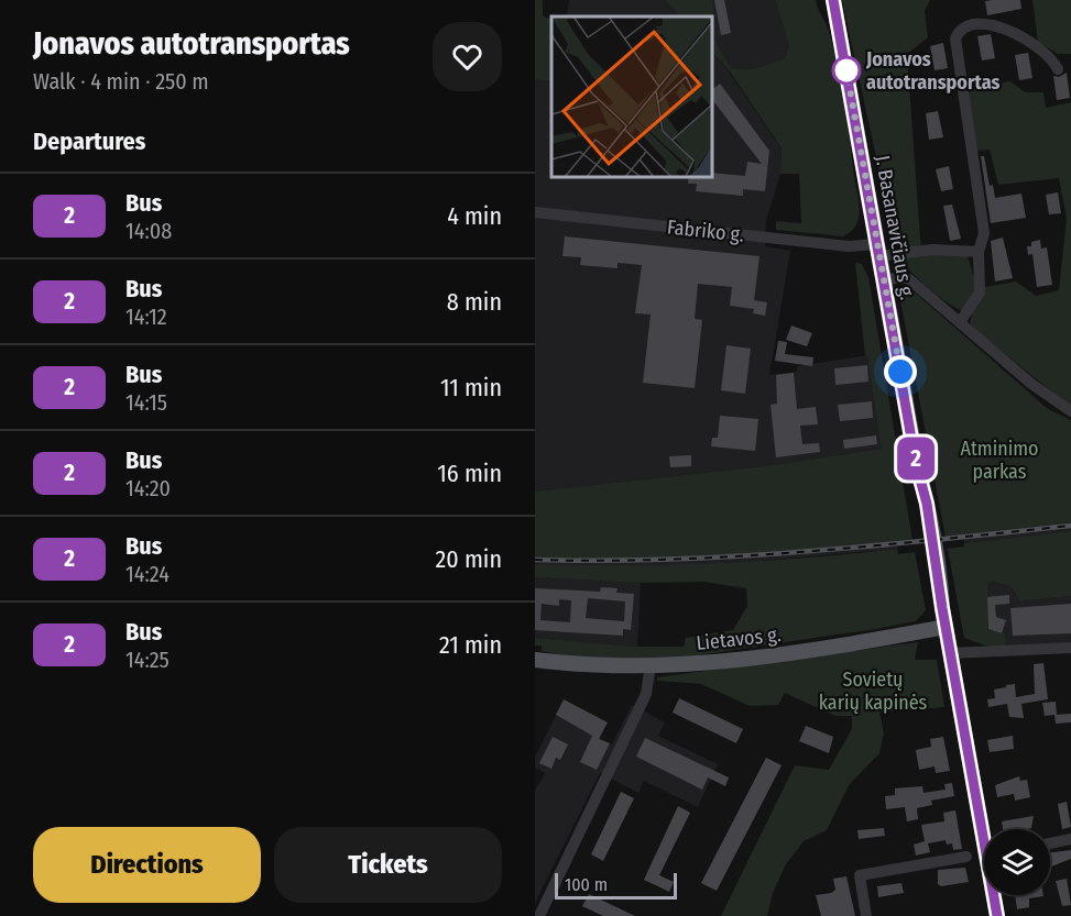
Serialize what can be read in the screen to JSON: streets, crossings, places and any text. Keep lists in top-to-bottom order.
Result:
{
  "streets": {
    "main road": ["J. Basanavičiaus g.", "Lietavos g."],
    "street": ["Fabriko g."]
  },
  "crossings": [
    ["J. Basanavičiaus g.", "Fabriko g."],
    ["J. Basanavičiaus g.", "Lietavos g."]
  ],
  "parks": ["Atminimo parkas", "Sovietų karių kapinės"],
  "places": ["Jonavos autotransportas"],
  "lines": ["bus line 2"],
  "scale_bar": "100 m",
  "page": {
    "heading": [
      ["Jonavos autotransportas", "Walk · 4 min · 250 m"],
      "Departures"
    ],
    "on_map": "2",
    "list": [
      {
        "mark": "2",
        "name": "Bus",
        "note": "14:08",
        "value": "4 min"
      },
      {
        "mark": "2",
        "name": "Bus",
        "note": "14:12",
        "value": "8 min"
      },
      {
        "mark": "2",
        "name": "Bus",
        "note": "14:15",
        "value": "11 min"
      },
      {
        "mark": "2",
        "name": "Bus",
        "note": "14:20",
        "value": "16 min"
      },
      {
        "mark": "2",
        "name": "Bus",
        "note": "14:24",
        "value": "20 min"
      },
      {
        "mark": "2",
        "name": "Bus",
        "note": "14:25",
        "value": "21 min"
      }
    ],
    "buttons": ["Directions", "Tickets"],
    "scale": "100 m"
  }
}
